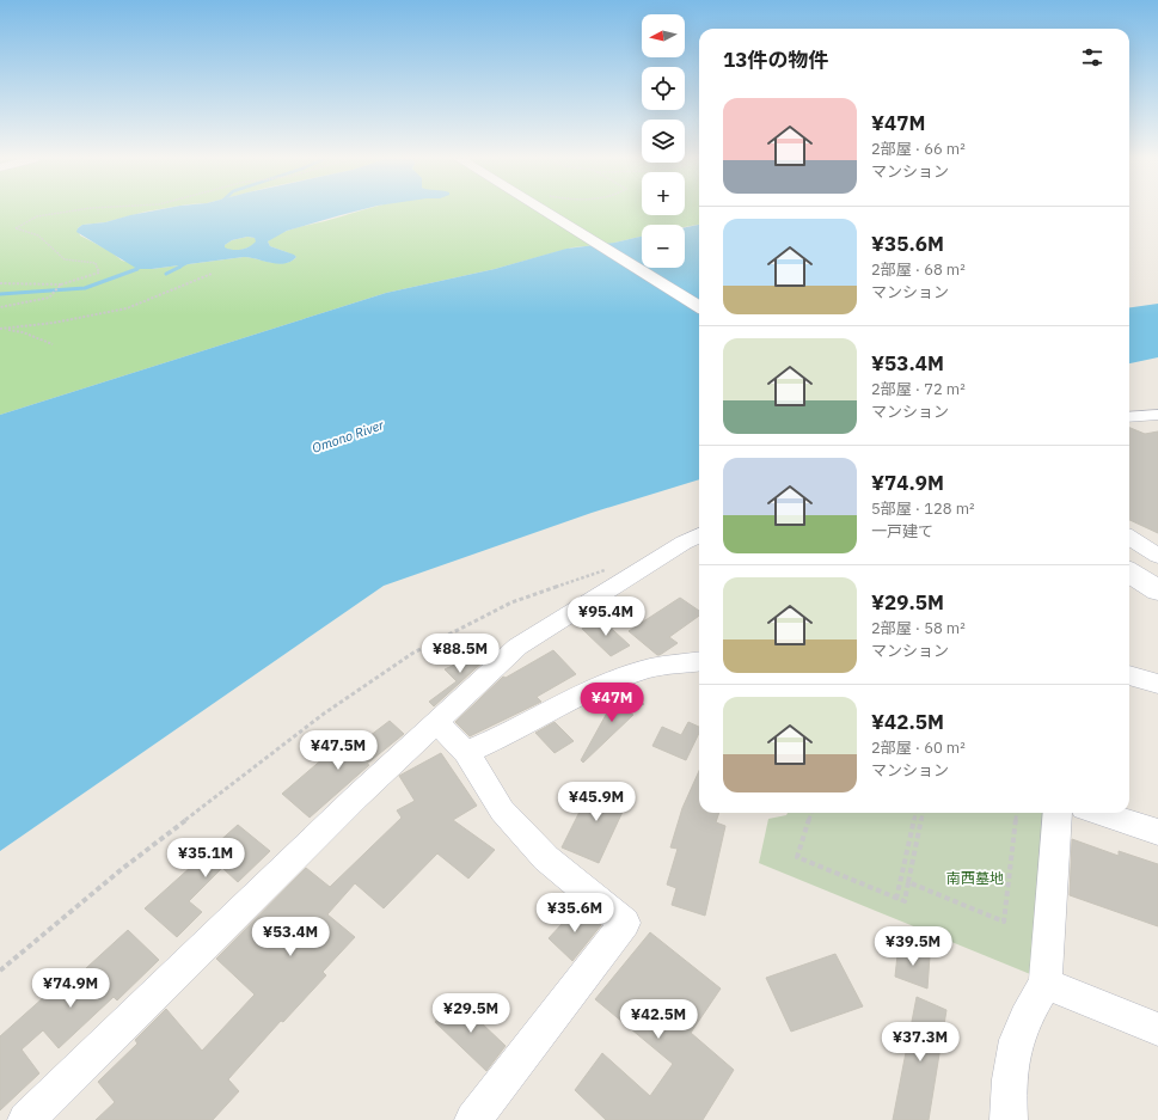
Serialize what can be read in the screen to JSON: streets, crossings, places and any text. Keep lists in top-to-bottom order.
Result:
{
  "water": ["Omono River"],
  "parks": ["南西墓地"],
  "north": "left",
  "page": {
    "map_buttons": ["+", "−"],
    "heading": "13件の物件",
    "list": [
      {
        "name": "¥47M",
        "note": "2部屋 · 66 m² · マンション"
      },
      {
        "name": "¥35.6M",
        "note": "2部屋 · 68 m² · マンション"
      },
      {
        "name": "¥53.4M",
        "note": "2部屋 · 72 m² · マンション"
      },
      {
        "name": "¥74.9M",
        "note": "5部屋 · 128 m² · 一戸建て"
      },
      {
        "name": "¥29.5M",
        "note": "2部屋 · 58 m² · マンション"
      },
      {
        "name": "¥42.5M",
        "note": "2部屋 · 60 m² · マンション"
      }
    ],
    "price": [
      "¥95.4M",
      "¥88.5M",
      "¥47M",
      "¥47.5M",
      "¥45.9M",
      "¥35.1M",
      "¥35.6M",
      "¥53.4M",
      "¥39.5M",
      "¥74.9M",
      "¥29.5M",
      "¥42.5M",
      "¥37.3M"
    ]
  }
}
